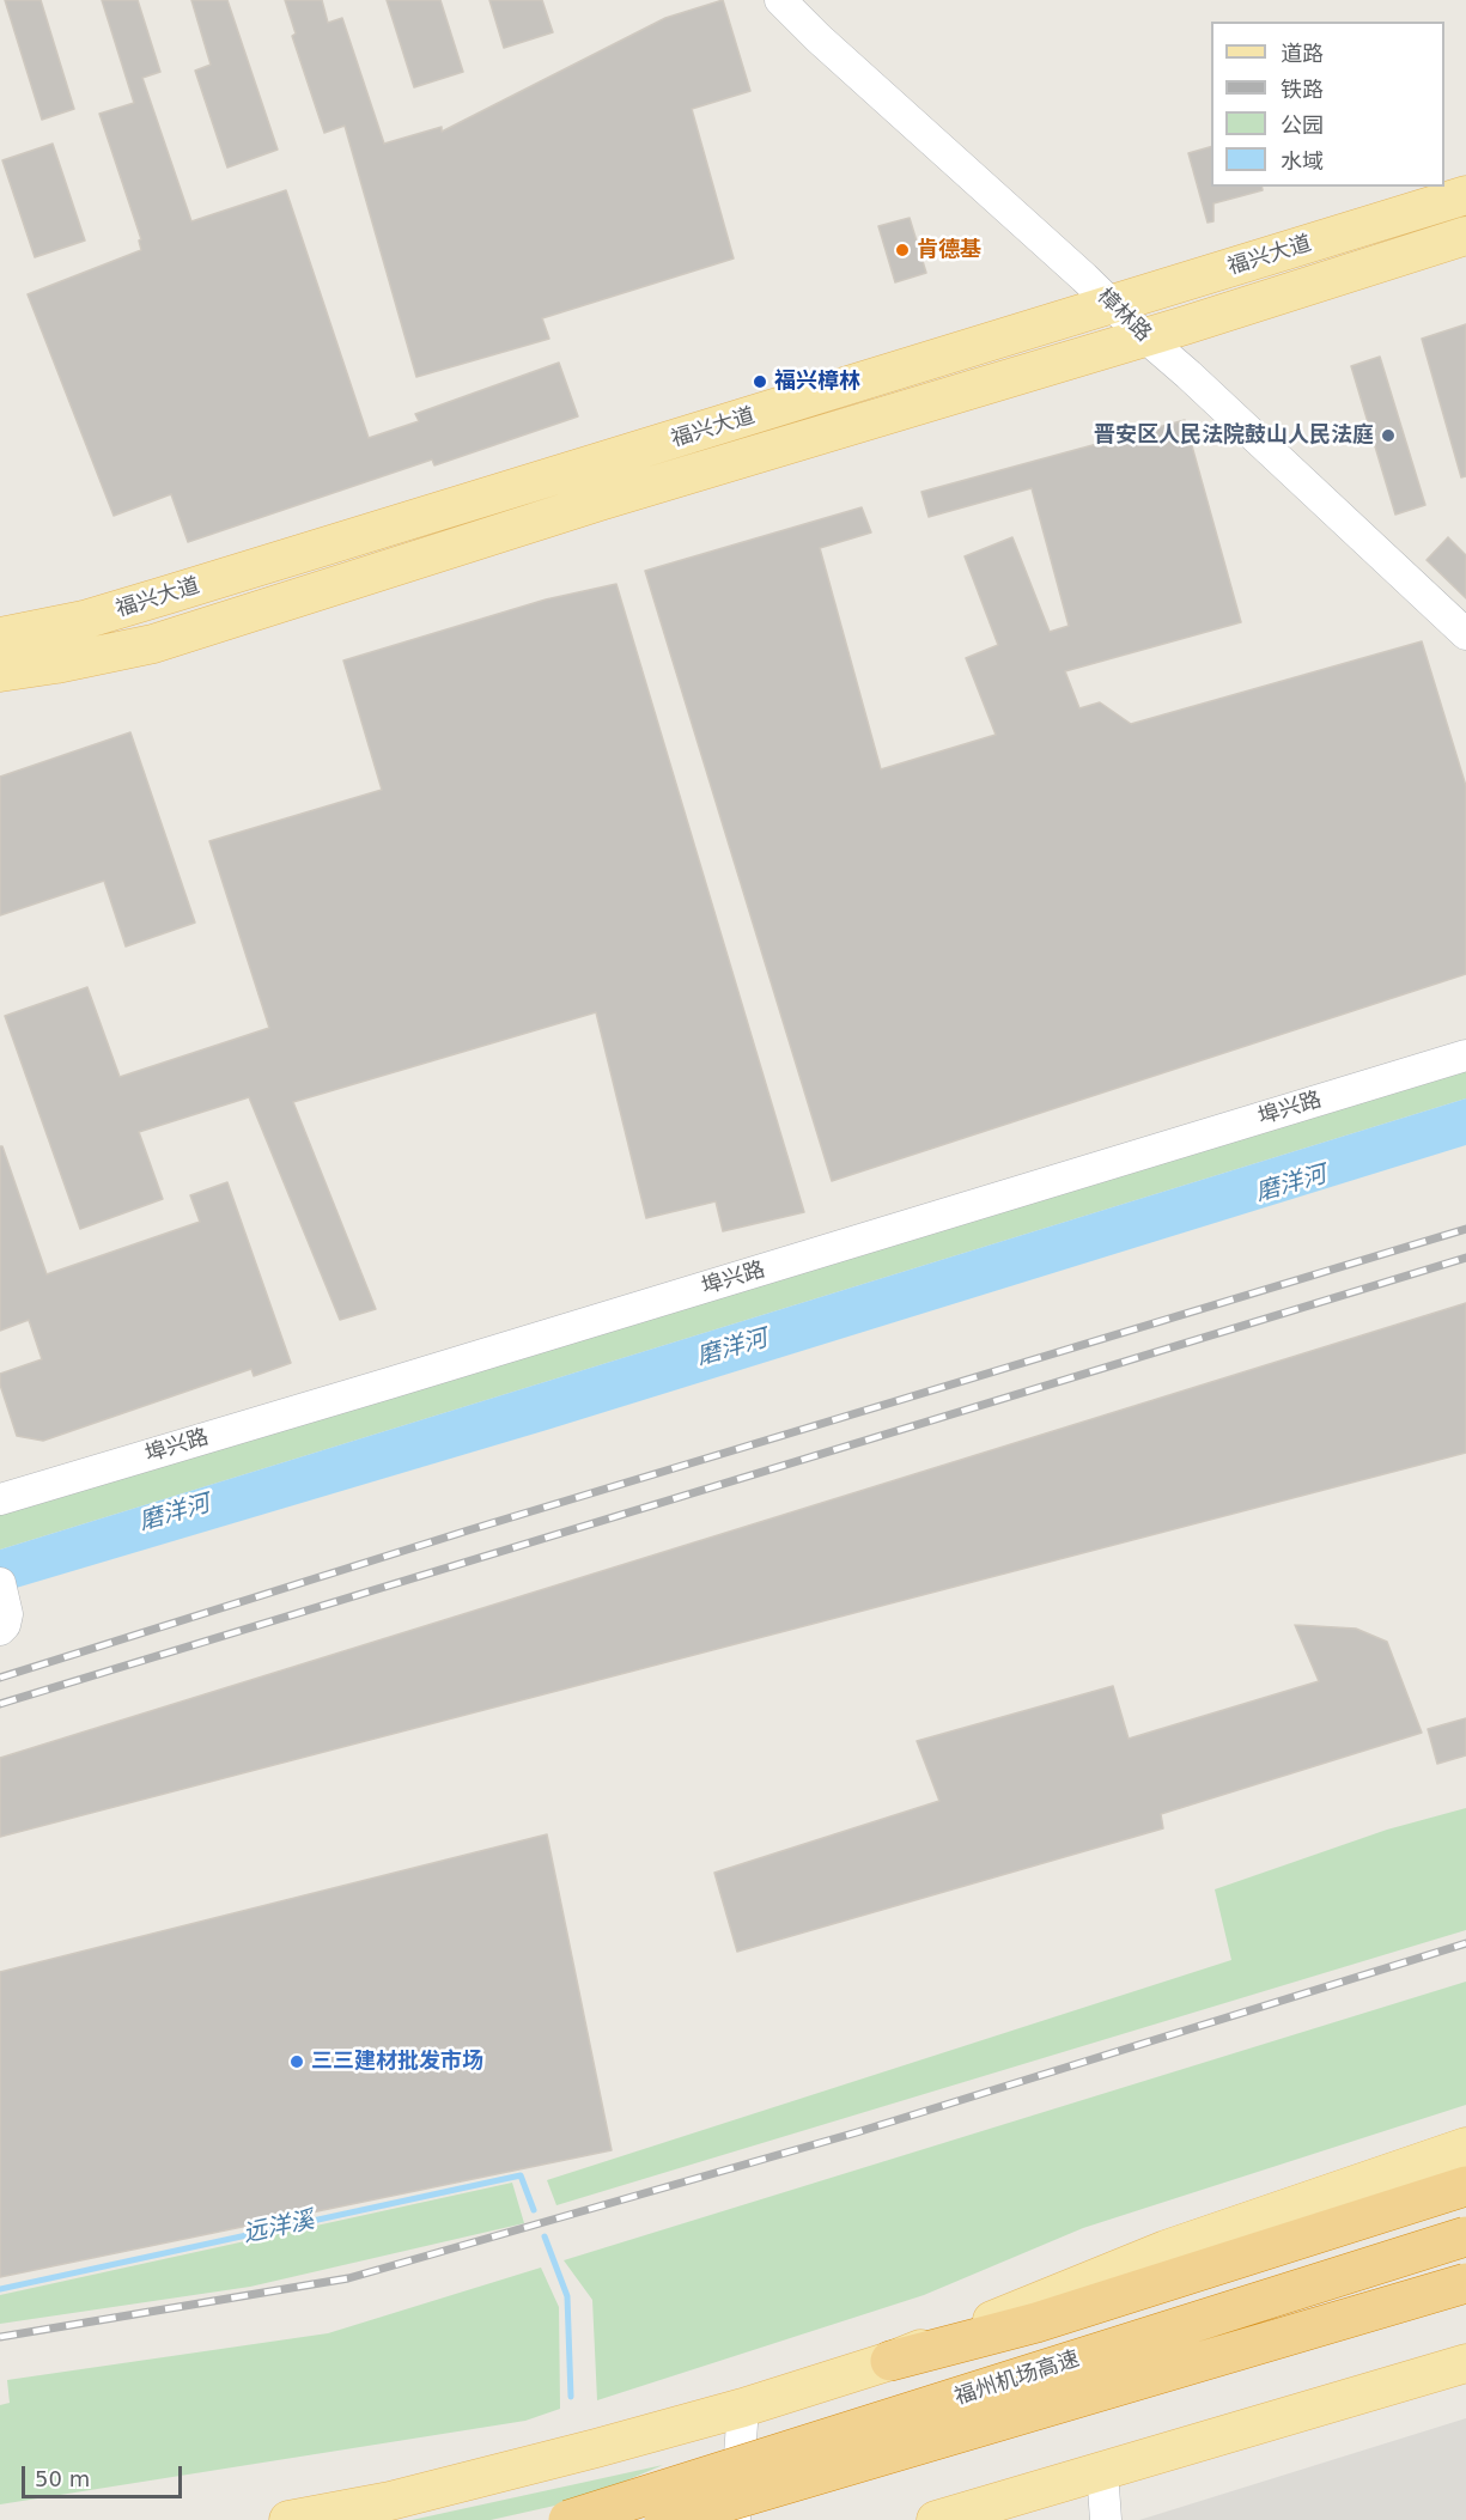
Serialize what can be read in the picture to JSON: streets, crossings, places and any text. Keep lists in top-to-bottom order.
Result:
{
  "streets": {
    "highway": ["福州机场高速"],
    "main road": ["福兴大道"],
    "street": ["樟林路", "埠兴路"]
  },
  "crossings": [
    ["福兴大道", "樟林路"]
  ],
  "water": ["磨洋河", "远洋溪"],
  "places": [
    "肯德基",
    "福兴樟林",
    "晋安区人民法院鼓山人民法庭",
    "三三建材批发市场"
  ],
  "legend": [
    "道路",
    "铁路",
    "公园",
    "水域"
  ],
  "scale_bar": "50 m"
}
